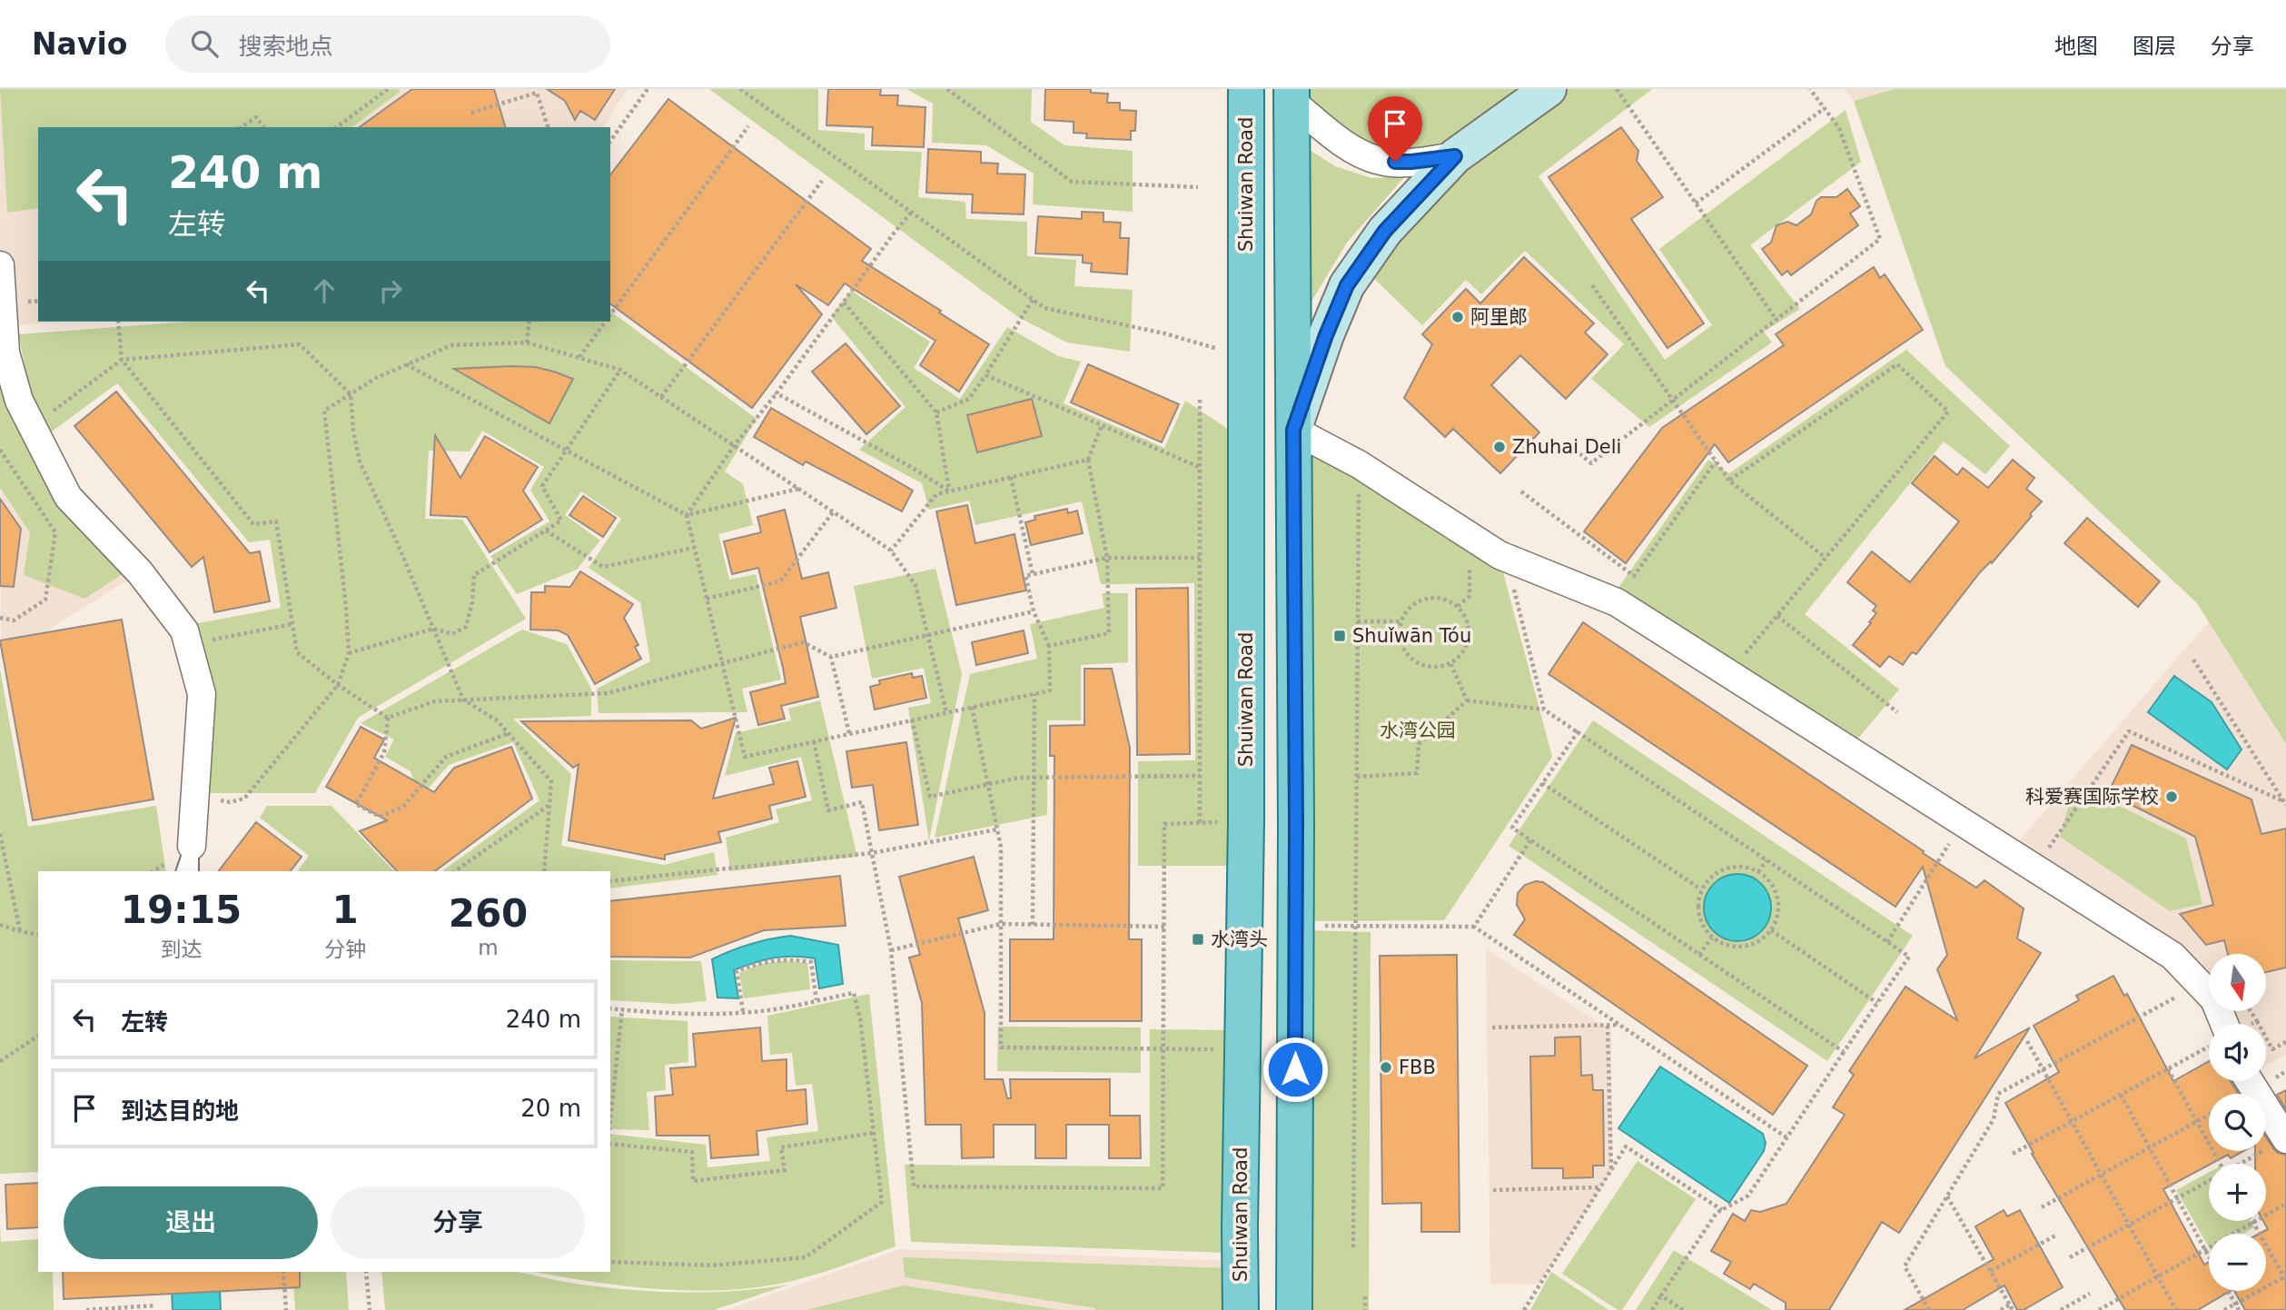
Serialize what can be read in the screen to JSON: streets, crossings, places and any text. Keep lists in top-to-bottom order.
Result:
{
  "streets": {
    "main road": ["Shuiwan Road"]
  },
  "parks": ["水湾公园"],
  "places": {
    "other": [
      "阿里郎",
      "Zhuhai Deli",
      "科爱赛国际学校",
      "FBB"
    ],
    "transit": ["Shuǐwān Tóu", "水湾头"]
  },
  "north": "bottom",
  "page": {
    "header": "Navio",
    "search": "搜索地点",
    "nav": ["地图", "图层", "分享"],
    "turn": ["240 m", "左转"],
    "eta": [
      "19:15",
      "到达",
      "1",
      "分钟",
      "260",
      "m"
    ],
    "map_buttons": ["+", "−"],
    "list": [
      {
        "name": "左转",
        "value": "240 m"
      },
      {
        "name": "到达目的地",
        "value": "20 m"
      }
    ],
    "buttons": ["退出", "分享"]
  }
}
